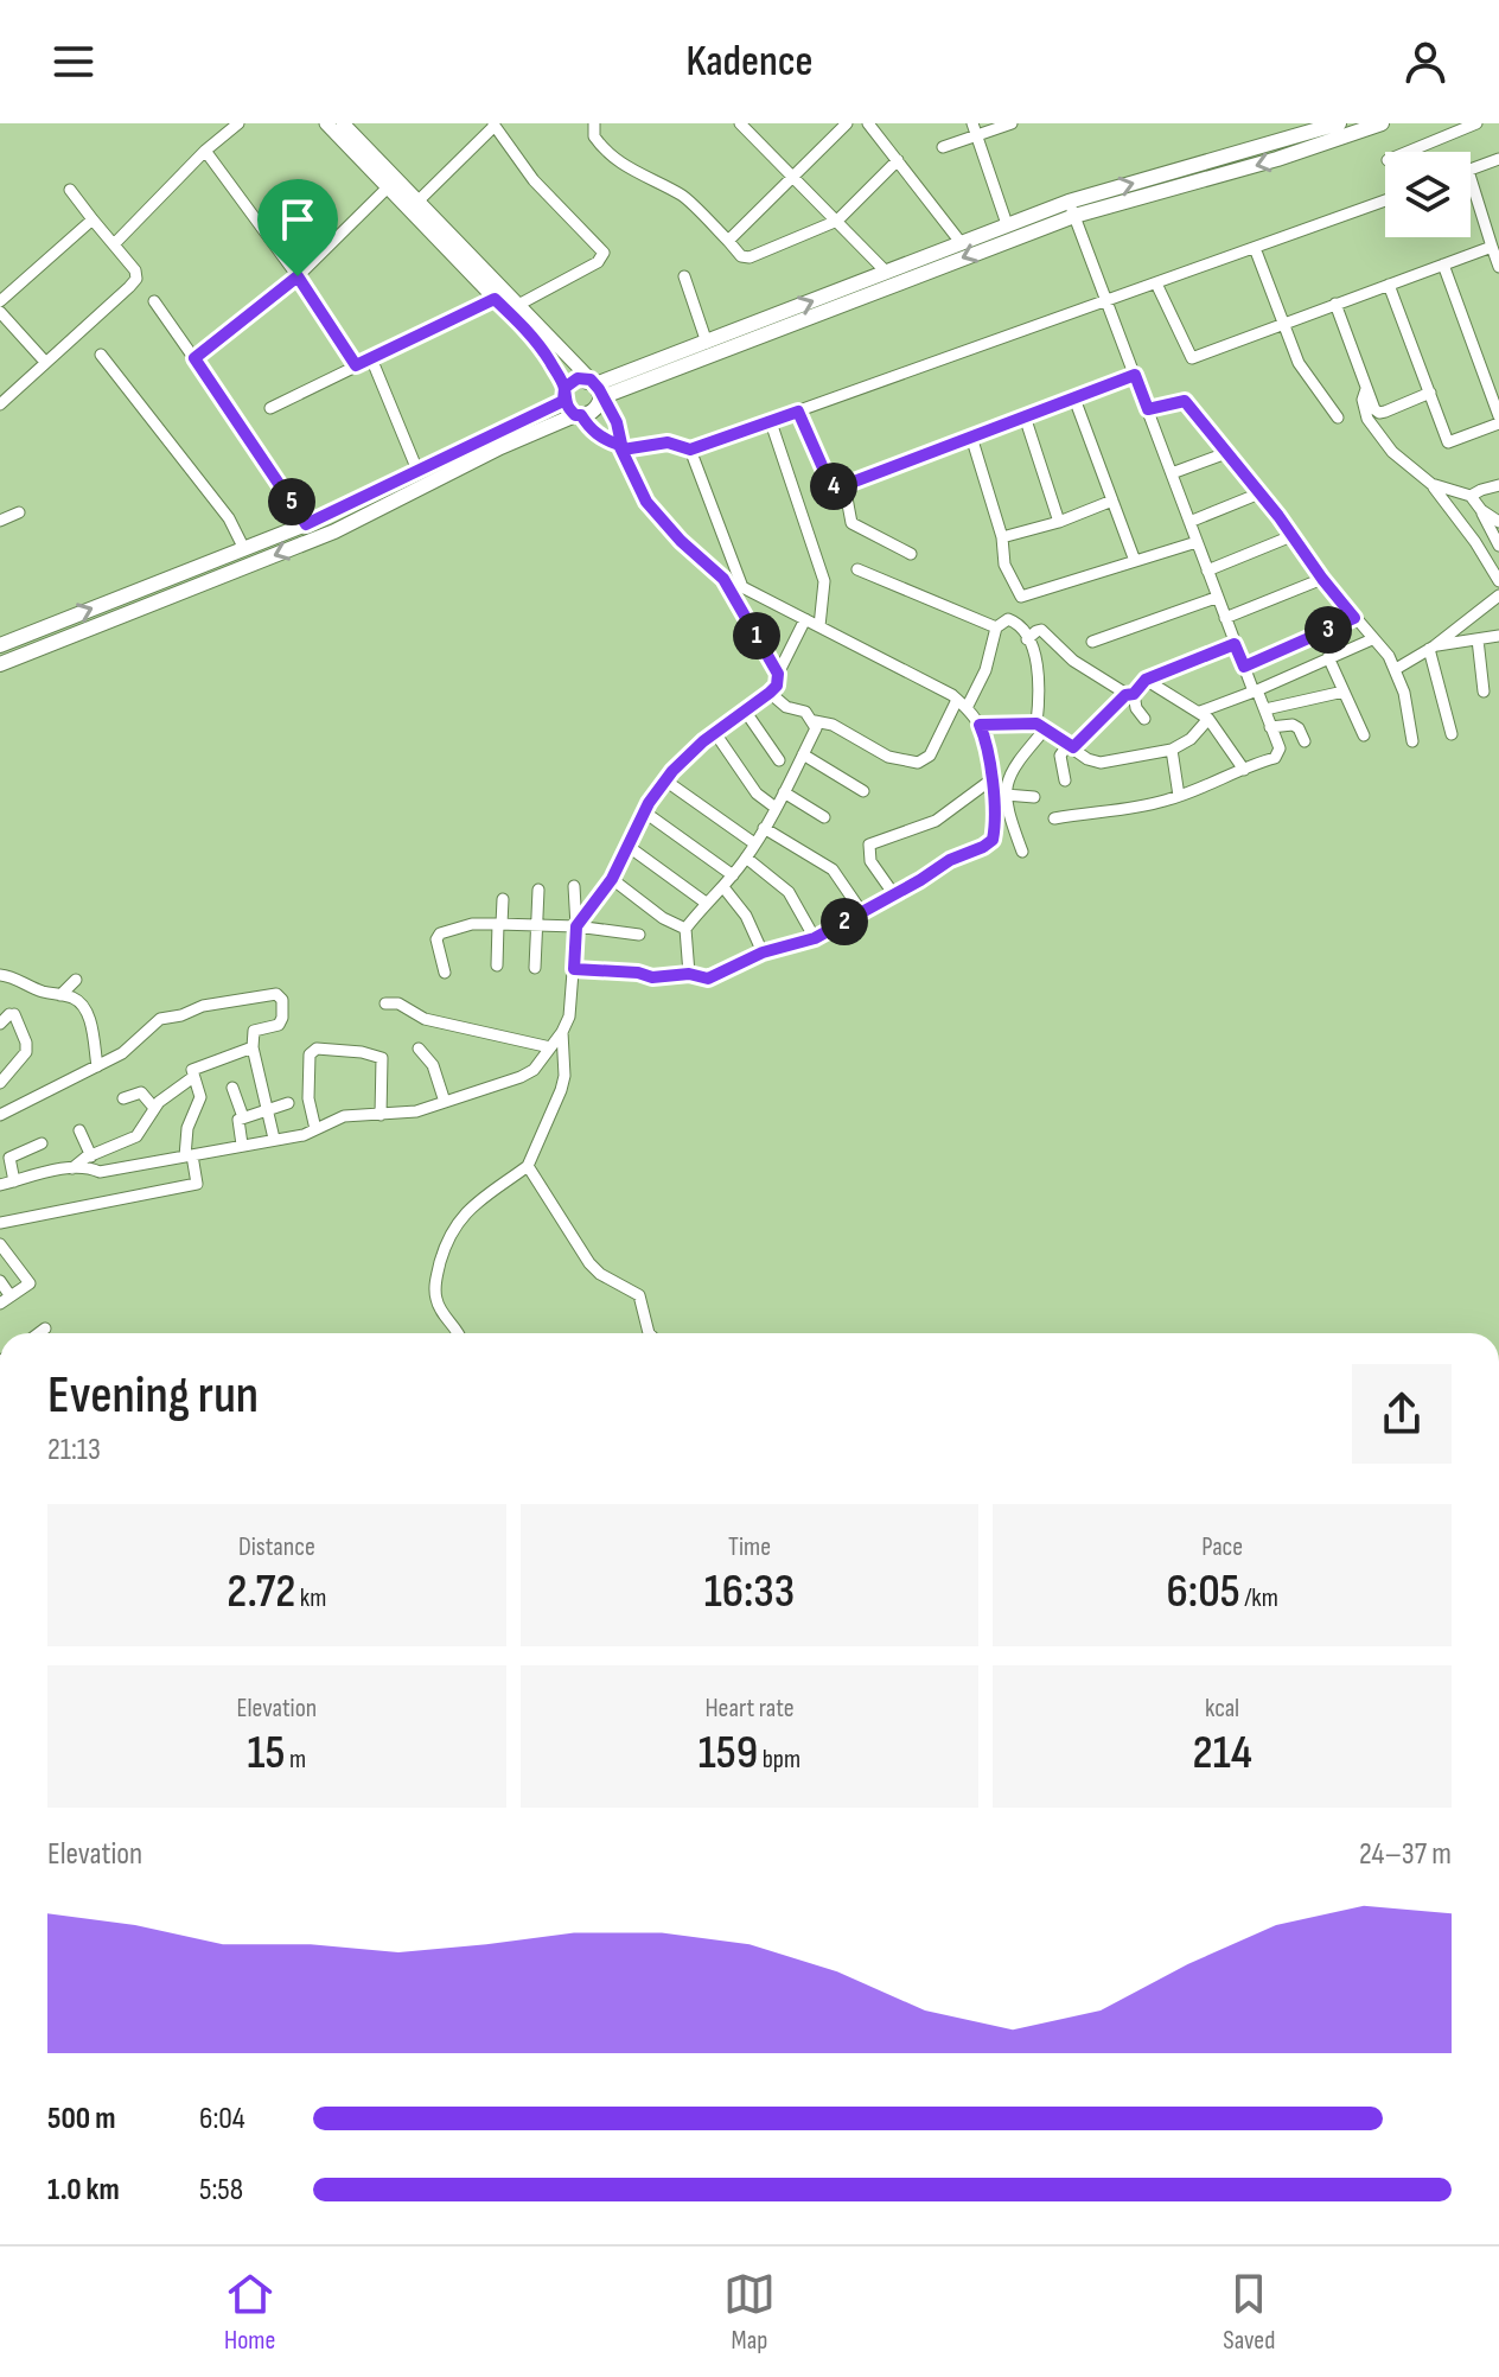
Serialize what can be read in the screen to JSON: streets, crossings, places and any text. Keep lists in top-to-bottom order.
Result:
{
  "page": {
    "header": "Kadence",
    "pins": [
      "4",
      "5",
      "3",
      "1",
      "2"
    ],
    "heading": ["Evening run", "21:13"],
    "stats": [
      ["Distance", "2.72 km"],
      ["Time", "16:33"],
      ["Pace", "6:05 /km"],
      ["Elevation", "15 m"],
      ["Heart rate", "159 bpm"],
      ["kcal", "214"]
    ],
    "chart": ["Elevation", "24–37 m"],
    "list": [
      {
        "name": "500 m",
        "note": "6:04"
      },
      {
        "name": "1.0 km",
        "note": "5:58"
      }
    ],
    "tabs": ["Home", "Map", "Saved"]
  }
}
